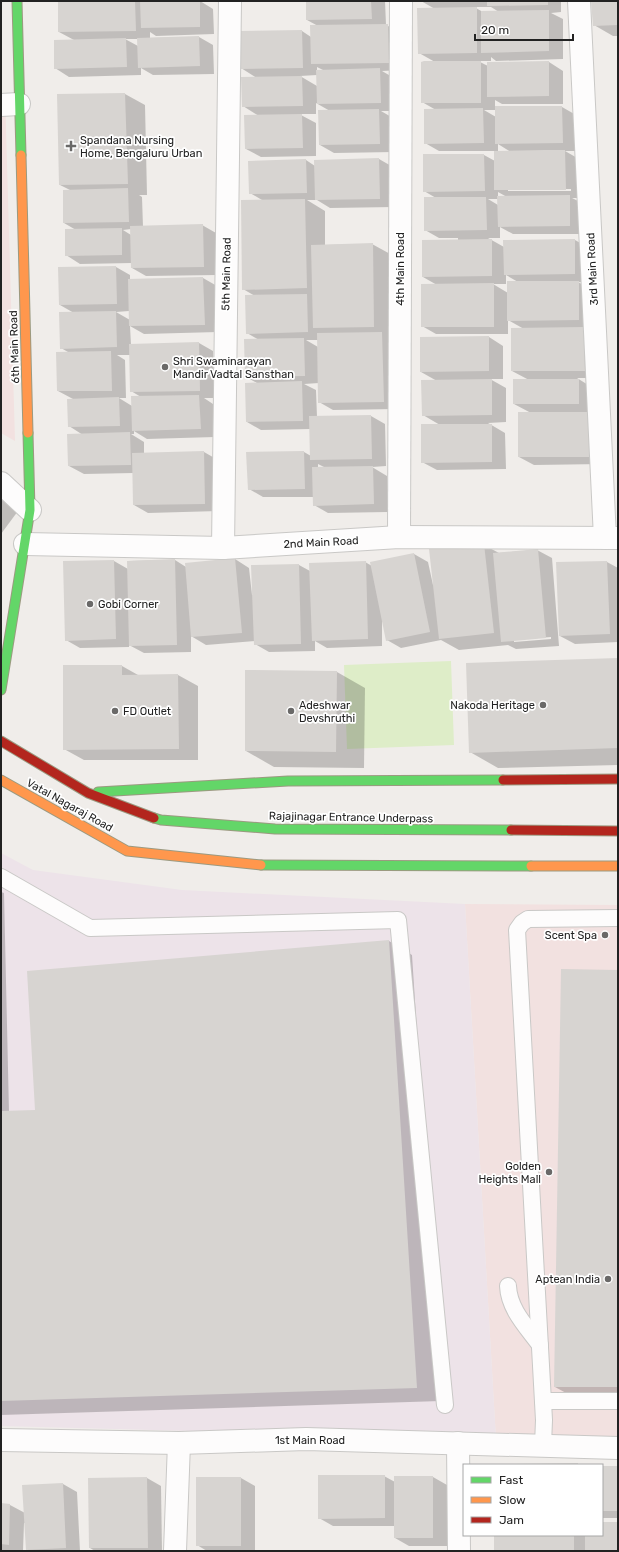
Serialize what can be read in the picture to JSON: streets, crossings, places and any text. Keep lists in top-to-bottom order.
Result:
{
  "streets": {
    "main road": ["6th Main Road", "Vatal Nagaraj Road", "Rajajinagar Entrance Underpass"],
    "street": [
      "4th Main Road",
      "3rd Main Road",
      "5th Main Road",
      "2nd Main Road",
      "1st Main Road"
    ]
  },
  "crossings": [
    ["4th Main Road", "2nd Main Road"],
    ["3rd Main Road", "2nd Main Road"],
    ["5th Main Road", "2nd Main Road"],
    ["6th Main Road", "2nd Main Road"],
    ["Vatal Nagaraj Road", "Rajajinagar Entrance Underpass"]
  ],
  "places": {
    "health": ["Spandana Nursing Home, Bengaluru Urban"],
    "other": [
      "Shri Swaminarayan Mandir Vadtal Sansthan",
      "Gobi Corner",
      "Nakoda Heritage",
      "FD Outlet",
      "Adeshwar Devshruthi",
      "Scent Spa",
      "Golden Heights Mall",
      "Aptean India"
    ]
  },
  "legend": ["Fast", "Slow", "Jam"],
  "scale_bar": "20 m"
}
